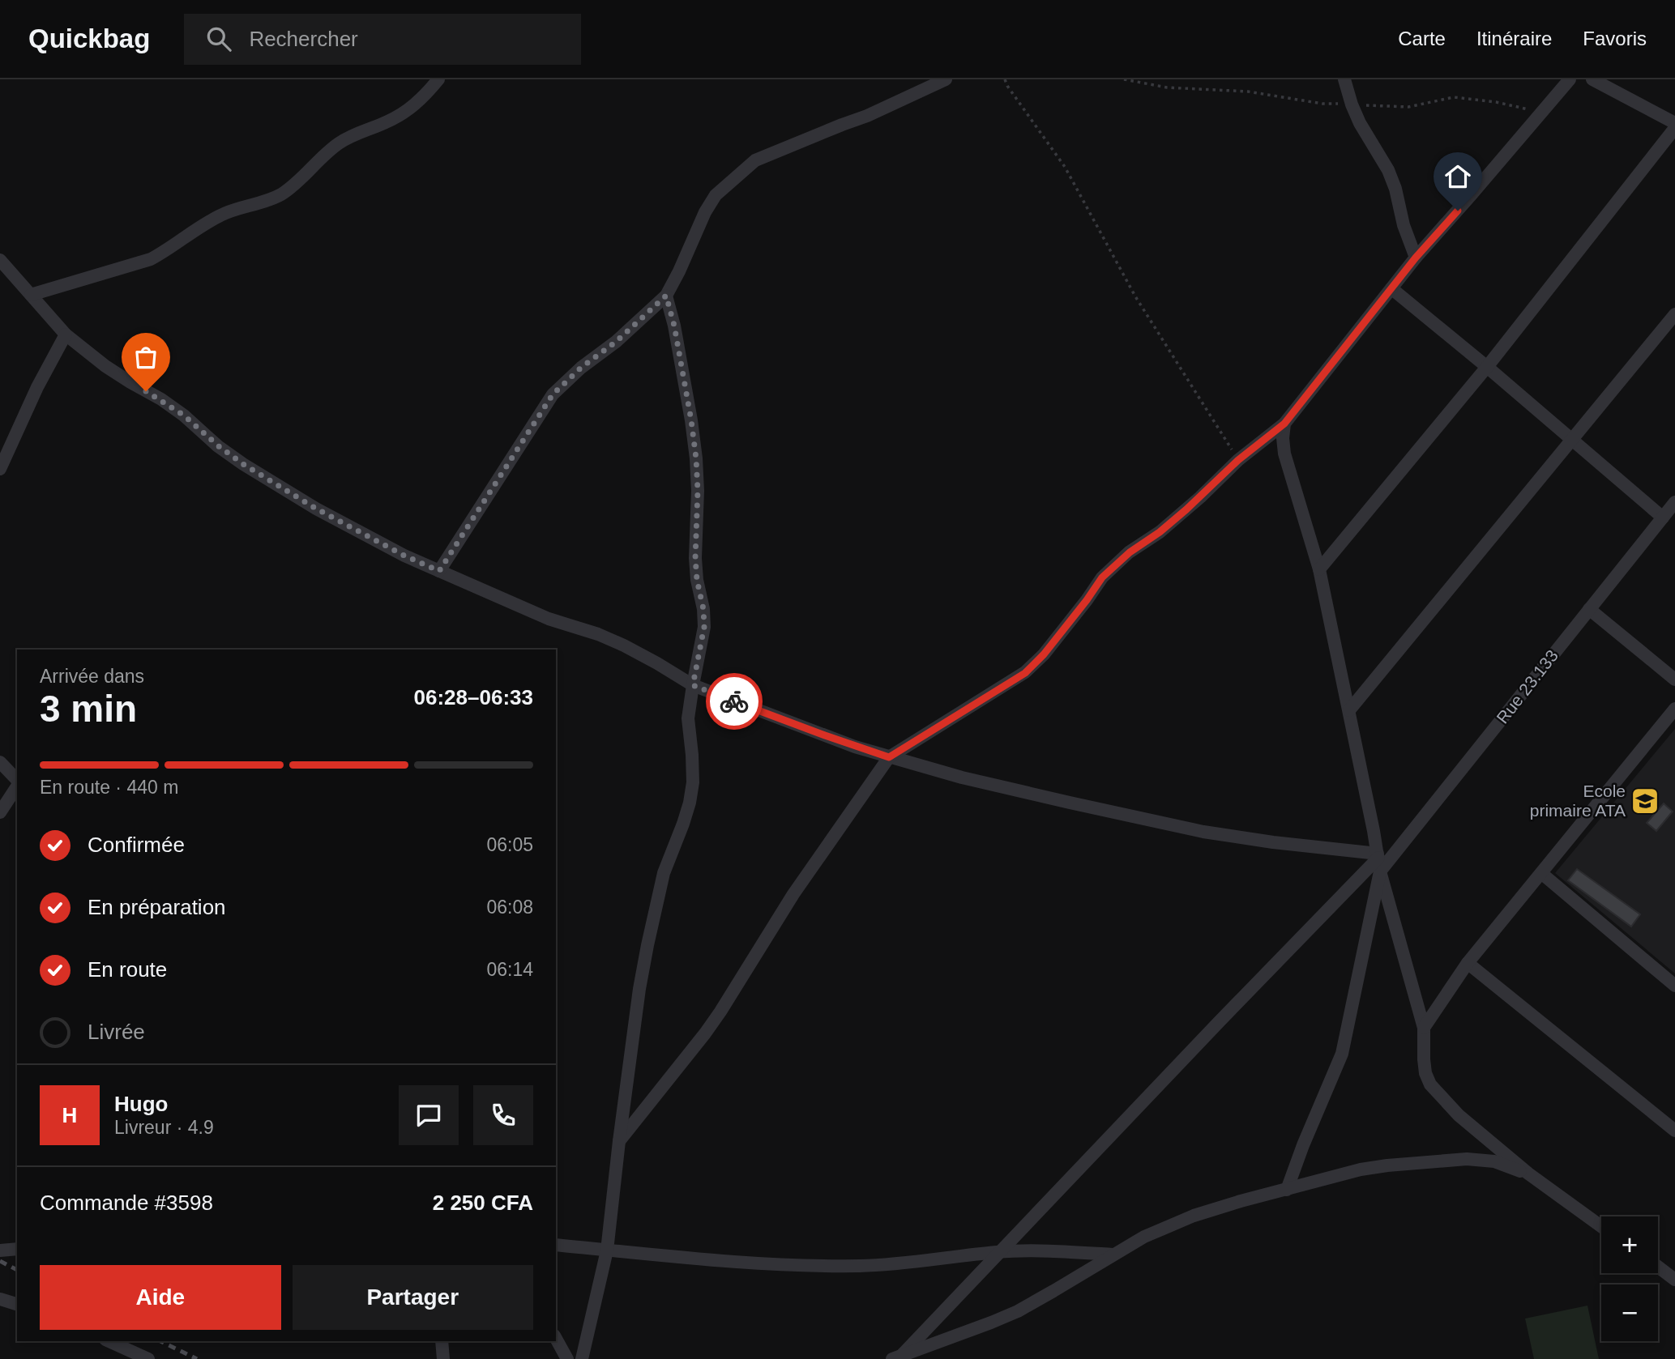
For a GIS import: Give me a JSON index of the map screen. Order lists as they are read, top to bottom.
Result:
{
  "streets": {
    "street": ["Rue 23.133"]
  },
  "places": {
    "school or university": ["Ecole primaire ATA"]
  },
  "page": {
    "header": "Quickbag",
    "search": "Rechercher",
    "nav": ["Carte", "Itinéraire", "Favoris"],
    "heading": ["3 min", "Arrivée dans", "06:28–06:33"],
    "panel": [
      "Hugo",
      "Livreur · 4.9",
      "Commande #3598",
      "2 250 CFA"
    ],
    "bar": "En route · 440 m",
    "list": [
      ["Confirmée", "06:05"],
      ["En préparation", "06:08"],
      ["En route", "06:14"],
      "Livrée"
    ],
    "round": "H",
    "map_buttons": ["+", "−"],
    "buttons": ["Aide", "Partager"]
  }
}
